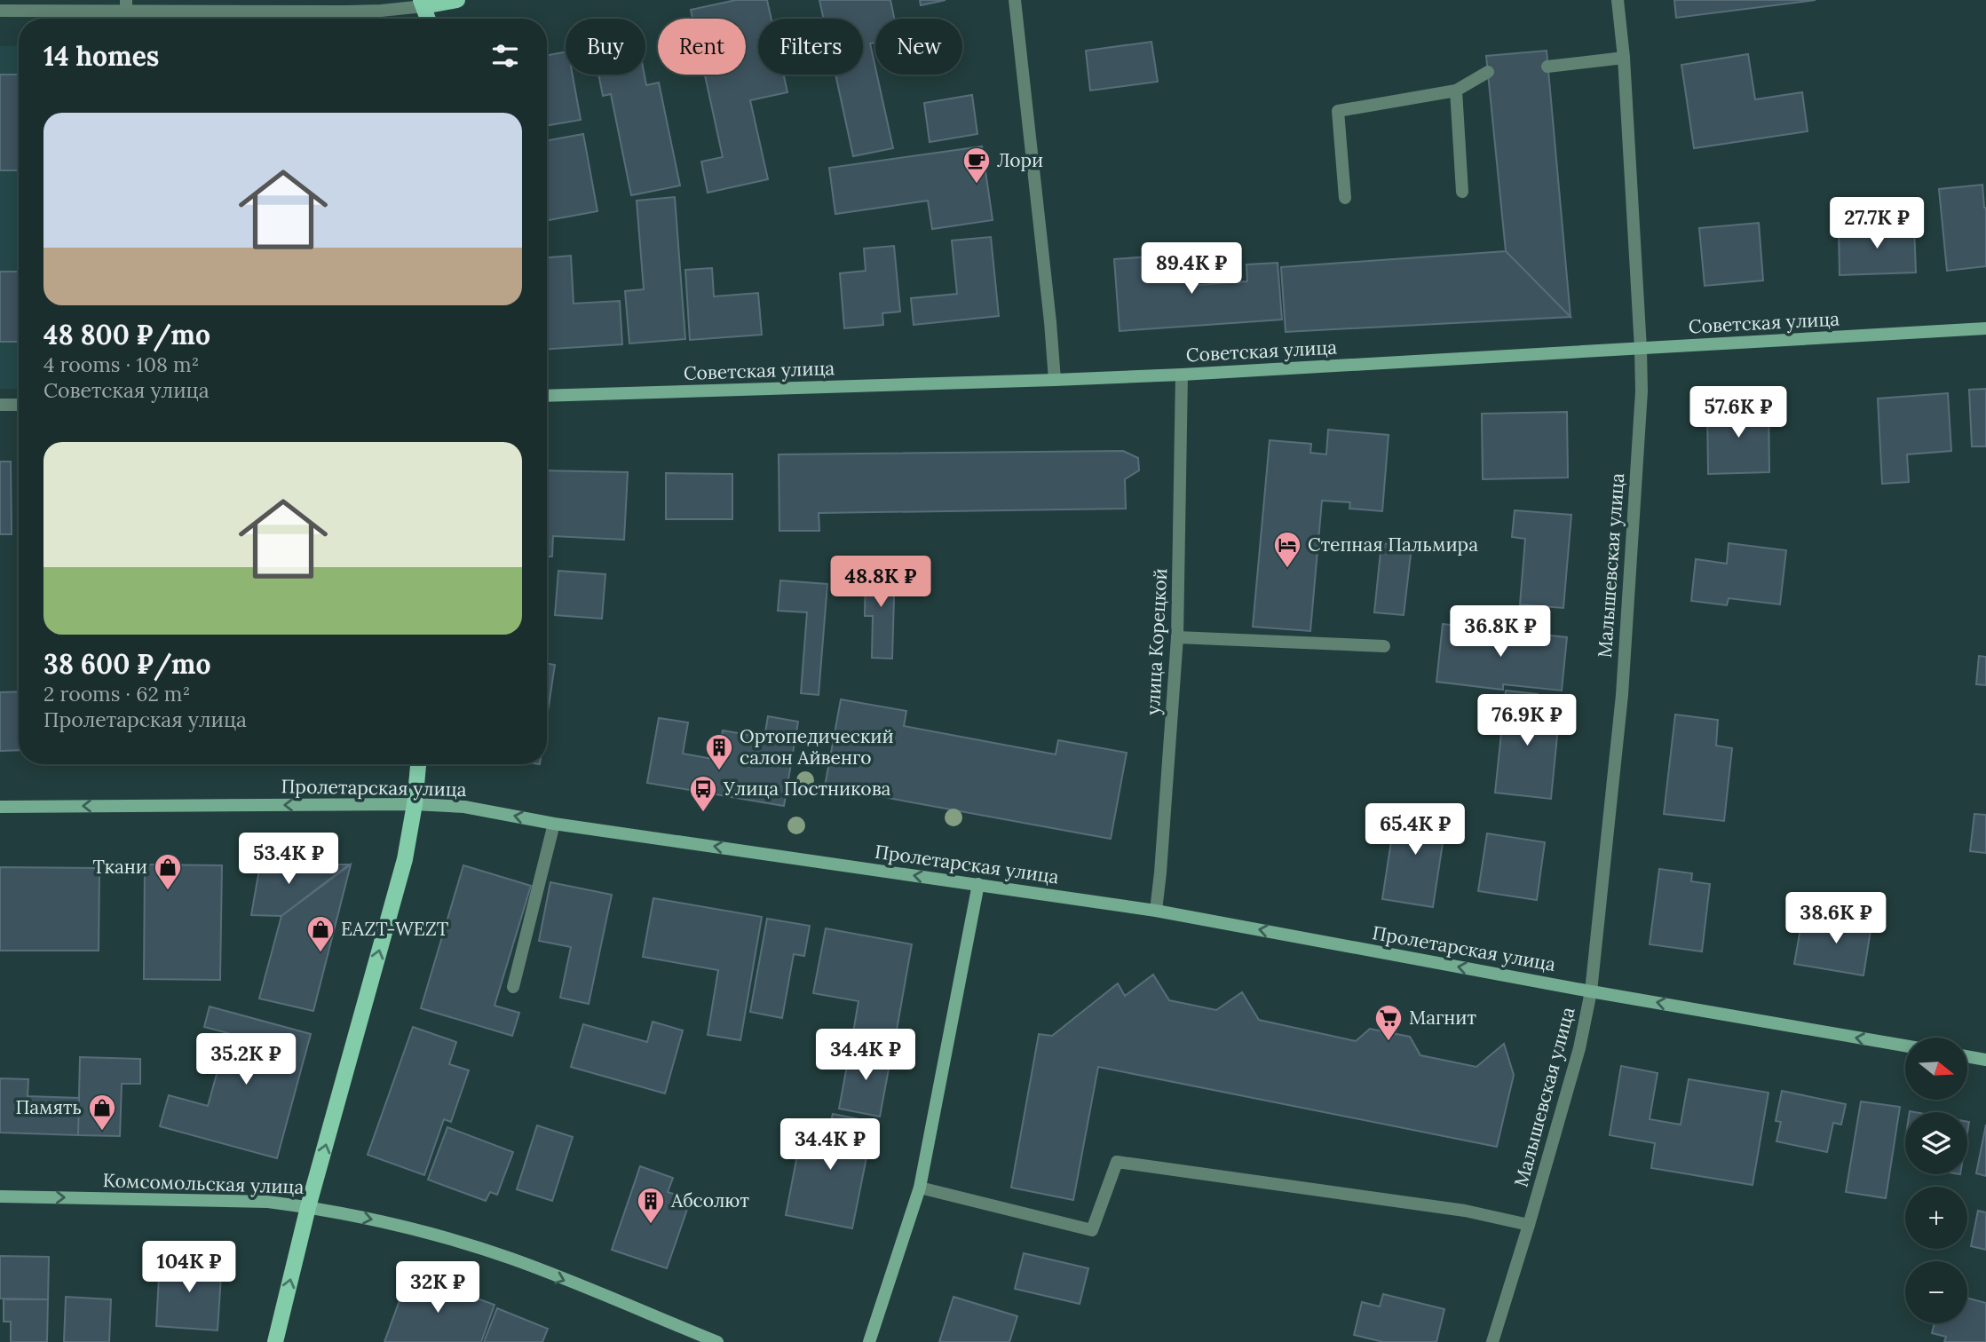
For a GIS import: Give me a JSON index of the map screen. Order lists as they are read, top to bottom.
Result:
{
  "streets": {
    "main road": ["Советская улица", "Пролетарская улица", "Комсомольская улица"],
    "street": ["Малышевская улица", "улица Корецкой"]
  },
  "crossings": [
    ["Советская улица", "Малышевская улица"],
    ["Советская улица", "улица Корецкой"],
    ["Малышевская улица", "Пролетарская улица"],
    ["улица Корецкой", "Пролетарская улица"]
  ],
  "one_way": ["Пролетарская улица", "Комсомольская улица"],
  "places": {
    "cafe": ["Лори"],
    "hotel": ["Степная Пальмира"],
    "building": ["Ортопедический салон Айвенго", "Абсолют"],
    "bus stop": ["Улица Постникова"],
    "shop": ["Ткани", "EAZT-WEZT", "Память"],
    "supermarket": ["Магнит"]
  },
  "north": "right",
  "page": {
    "chip": [
      "Buy",
      "Rent",
      "Filters",
      "New"
    ],
    "heading": "14 homes",
    "list": [
      {
        "name": "48 800 ₽/mo",
        "note": "4 rooms · 108 m² · Советская улица"
      },
      {
        "name": "38 600 ₽/mo",
        "note": "2 rooms · 62 m² · Пролетарская улица"
      }
    ],
    "price": [
      "27.7K ₽",
      "89.4K ₽",
      "57.6K ₽",
      "48.8K ₽",
      "36.8K ₽",
      "76.9K ₽",
      "65.4K ₽",
      "53.4K ₽",
      "38.6K ₽",
      "34.4K ₽",
      "35.2K ₽",
      "34.4K ₽",
      "104K ₽",
      "32K ₽"
    ],
    "map_buttons": ["+", "−"]
  }
}
